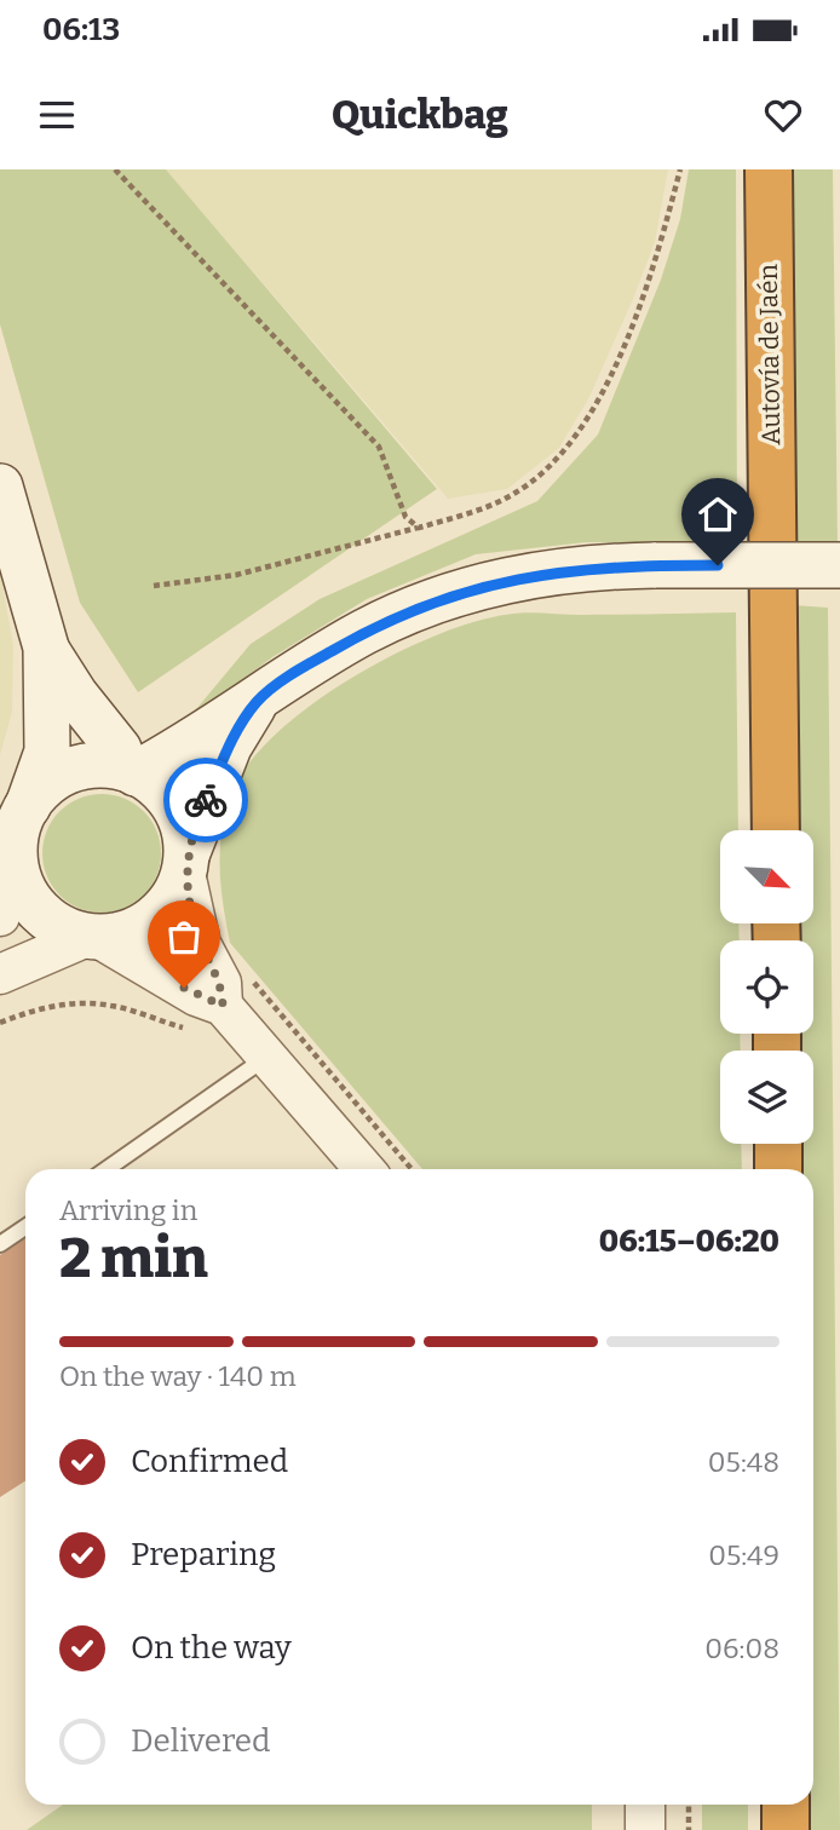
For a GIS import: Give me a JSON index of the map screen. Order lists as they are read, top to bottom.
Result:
{
  "streets": {
    "highway": ["Autovía de Jaén"]
  },
  "north": "bottom right",
  "page": {
    "status": "06:13",
    "header": "Quickbag",
    "heading": ["2 min", "Arriving in", "06:15–06:20"],
    "bar": "On the way · 140 m",
    "list": [
      ["Confirmed", "05:48"],
      ["Preparing", "05:49"],
      ["On the way", "06:08"],
      "Delivered"
    ]
  }
}
